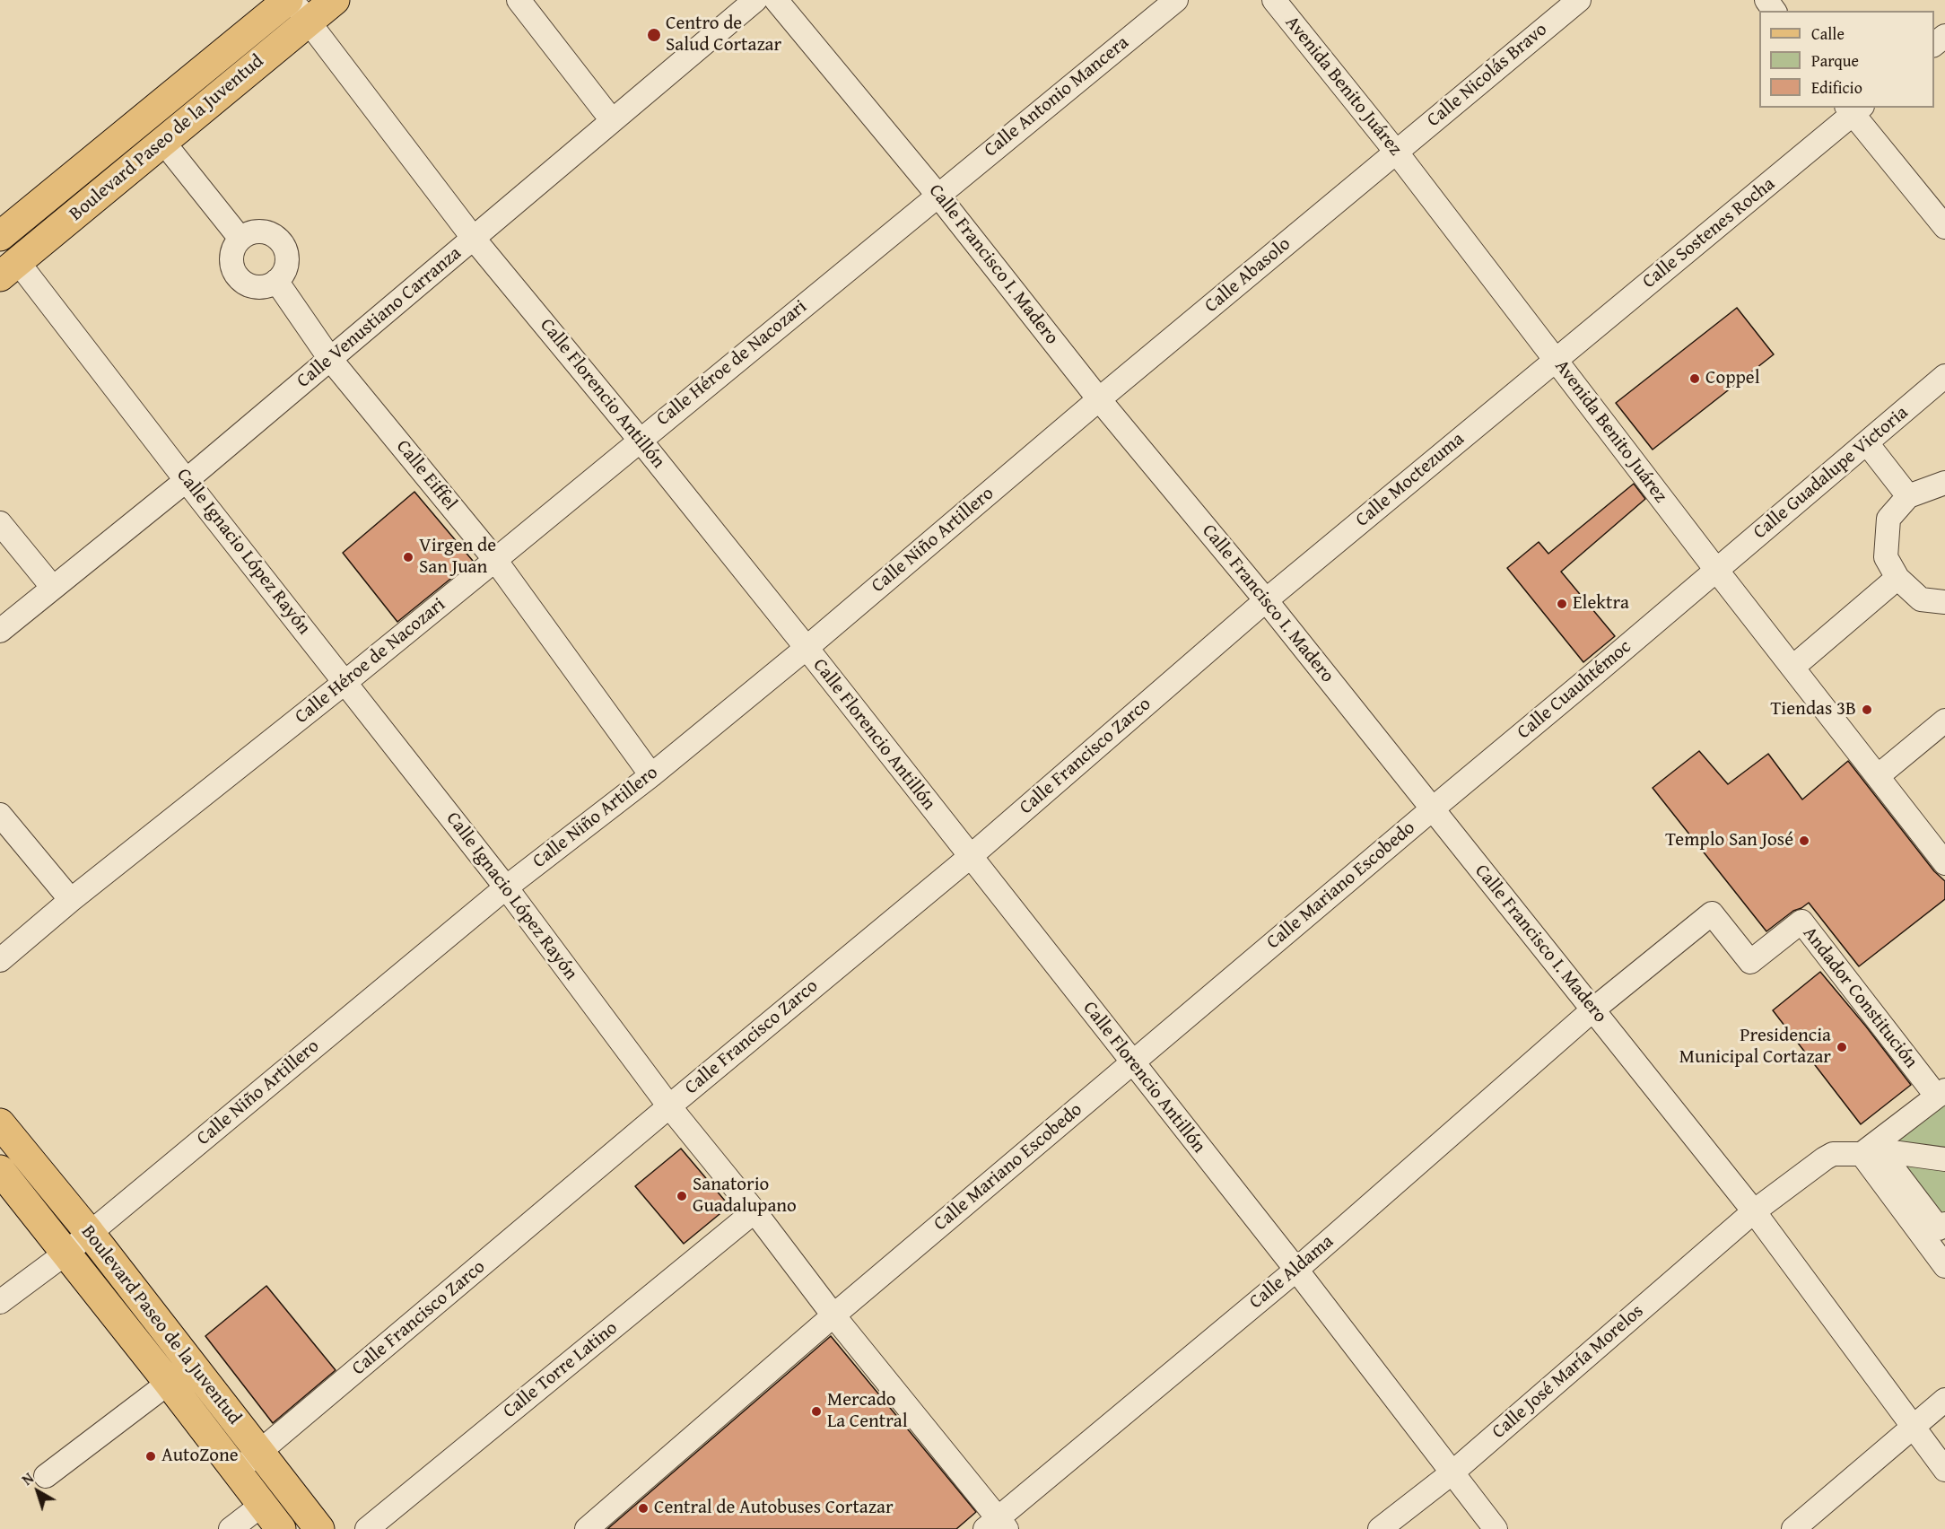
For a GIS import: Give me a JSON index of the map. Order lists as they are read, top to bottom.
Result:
{
  "streets": {
    "main road": ["Boulevard Paseo de la Juventud"],
    "street": [
      "Calle Nicolás Bravo",
      "Avenida Benito Juárez",
      "Calle Antonio Mancera",
      "Calle Sostenes Rocha",
      "Calle Francisco I. Madero",
      "Calle Abasolo",
      "Calle Venustiano Carranza",
      "Calle Héroe de Nacozari",
      "Calle Florencio Antillón",
      "Calle Guadalupe Victoria",
      "Calle Eiffel",
      "Calle Moctezuma",
      "Calle Niño Artillero",
      "Calle Ignacio López Rayón",
      "Calle Cuauhtémoc",
      "Calle Francisco Zarco",
      "Calle Mariano Escobedo",
      "Andador Constitución",
      "Calle Aldama",
      "Calle Torre Latino",
      "Calle José María Morelos"
    ]
  },
  "crossings": [
    ["Calle Nicolás Bravo", "Avenida Benito Juárez"],
    ["Calle Nicolás Bravo", "Calle Abasolo"],
    ["Avenida Benito Juárez", "Calle Sostenes Rocha"],
    ["Avenida Benito Juárez", "Calle Abasolo"],
    ["Avenida Benito Juárez", "Calle Guadalupe Victoria"],
    ["Avenida Benito Juárez", "Calle Moctezuma"],
    ["Avenida Benito Juárez", "Calle Cuauhtémoc"],
    ["Calle Antonio Mancera", "Calle Francisco I. Madero"],
    ["Calle Antonio Mancera", "Calle Héroe de Nacozari"],
    ["Boulevard Paseo de la Juventud", "Calle Florencio Antillón"],
    ["Boulevard Paseo de la Juventud", "Calle Niño Artillero"],
    ["Boulevard Paseo de la Juventud", "Calle Ignacio López Rayón"],
    ["Boulevard Paseo de la Juventud", "Calle Francisco Zarco"],
    ["Calle Sostenes Rocha", "Calle Moctezuma"],
    ["Calle Francisco I. Madero", "Calle Abasolo"],
    ["Calle Francisco I. Madero", "Calle Héroe de Nacozari"],
    ["Calle Francisco I. Madero", "Calle Moctezuma"],
    ["Calle Francisco I. Madero", "Calle Niño Artillero"],
    ["Calle Francisco I. Madero", "Calle Cuauhtémoc"],
    ["Calle Francisco I. Madero", "Calle Francisco Zarco"],
    ["Calle Francisco I. Madero", "Calle Mariano Escobedo"],
    ["Calle Francisco I. Madero", "Calle Aldama"],
    ["Calle Francisco I. Madero", "Calle José María Morelos"],
    ["Calle Abasolo", "Calle Niño Artillero"],
    ["Calle Venustiano Carranza", "Calle Florencio Antillón"],
    ["Calle Venustiano Carranza", "Calle Eiffel"],
    ["Calle Venustiano Carranza", "Calle Ignacio López Rayón"],
    ["Calle Héroe de Nacozari", "Calle Florencio Antillón"],
    ["Calle Héroe de Nacozari", "Calle Eiffel"],
    ["Calle Héroe de Nacozari", "Calle Ignacio López Rayón"],
    ["Calle Florencio Antillón", "Calle Niño Artillero"],
    ["Calle Florencio Antillón", "Calle Francisco Zarco"],
    ["Calle Florencio Antillón", "Calle Mariano Escobedo"],
    ["Calle Florencio Antillón", "Calle Aldama"],
    ["Calle Florencio Antillón", "Calle José María Morelos"],
    ["Calle Guadalupe Victoria", "Calle Cuauhtémoc"],
    ["Calle Eiffel", "Calle Niño Artillero"],
    ["Calle Moctezuma", "Calle Francisco Zarco"],
    ["Calle Niño Artillero", "Calle Ignacio López Rayón"],
    ["Calle Ignacio López Rayón", "Calle Francisco Zarco"],
    ["Calle Ignacio López Rayón", "Calle Mariano Escobedo"],
    ["Calle Ignacio López Rayón", "Calle Aldama"],
    ["Calle Ignacio López Rayón", "Calle Torre Latino"],
    ["Calle Cuauhtémoc", "Calle Mariano Escobedo"],
    ["Andador Constitución", "Calle Aldama"]
  ],
  "places": [
    "Centro de Salud Cortazar",
    "Coppel",
    "Virgen de San Juan",
    "Elektra",
    "Tiendas 3B",
    "Templo San José",
    "Presidencia Municipal Cortazar",
    "Sanatorio Guadalupano",
    "Mercado La Central",
    "AutoZone",
    "Central de Autobuses Cortazar"
  ],
  "legend": ["Calle", "Parque", "Edificio"],
  "north": "top left"
}
